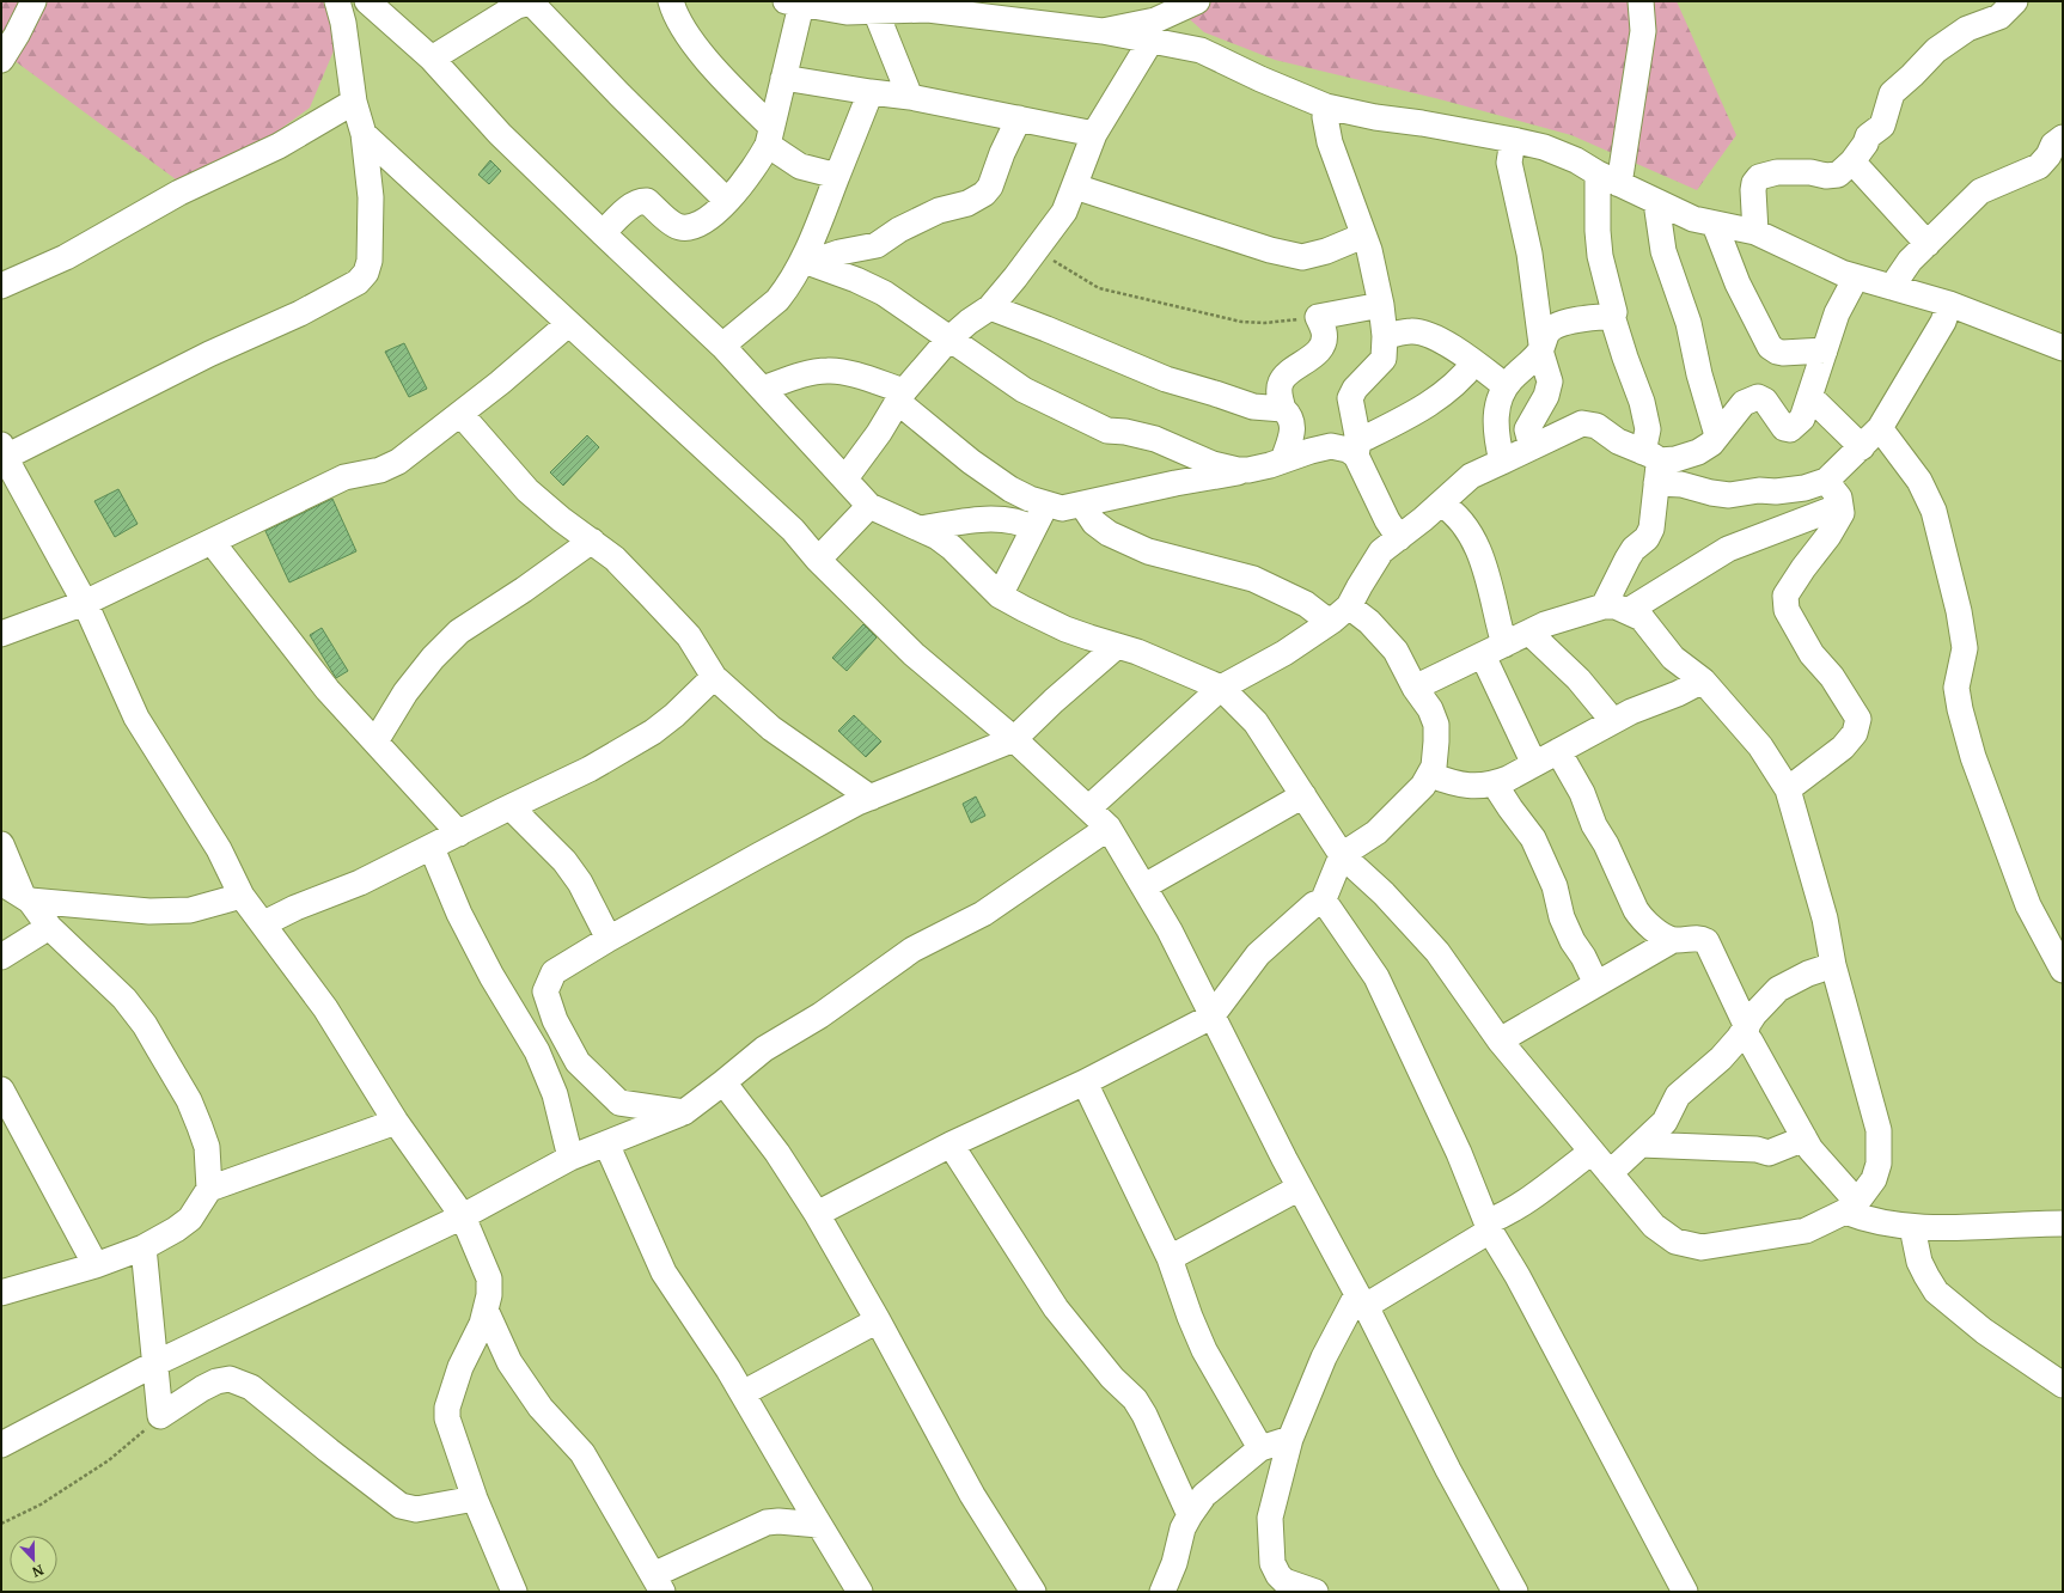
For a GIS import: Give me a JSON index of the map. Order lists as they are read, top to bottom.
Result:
{
  "north": "bottom"
}
